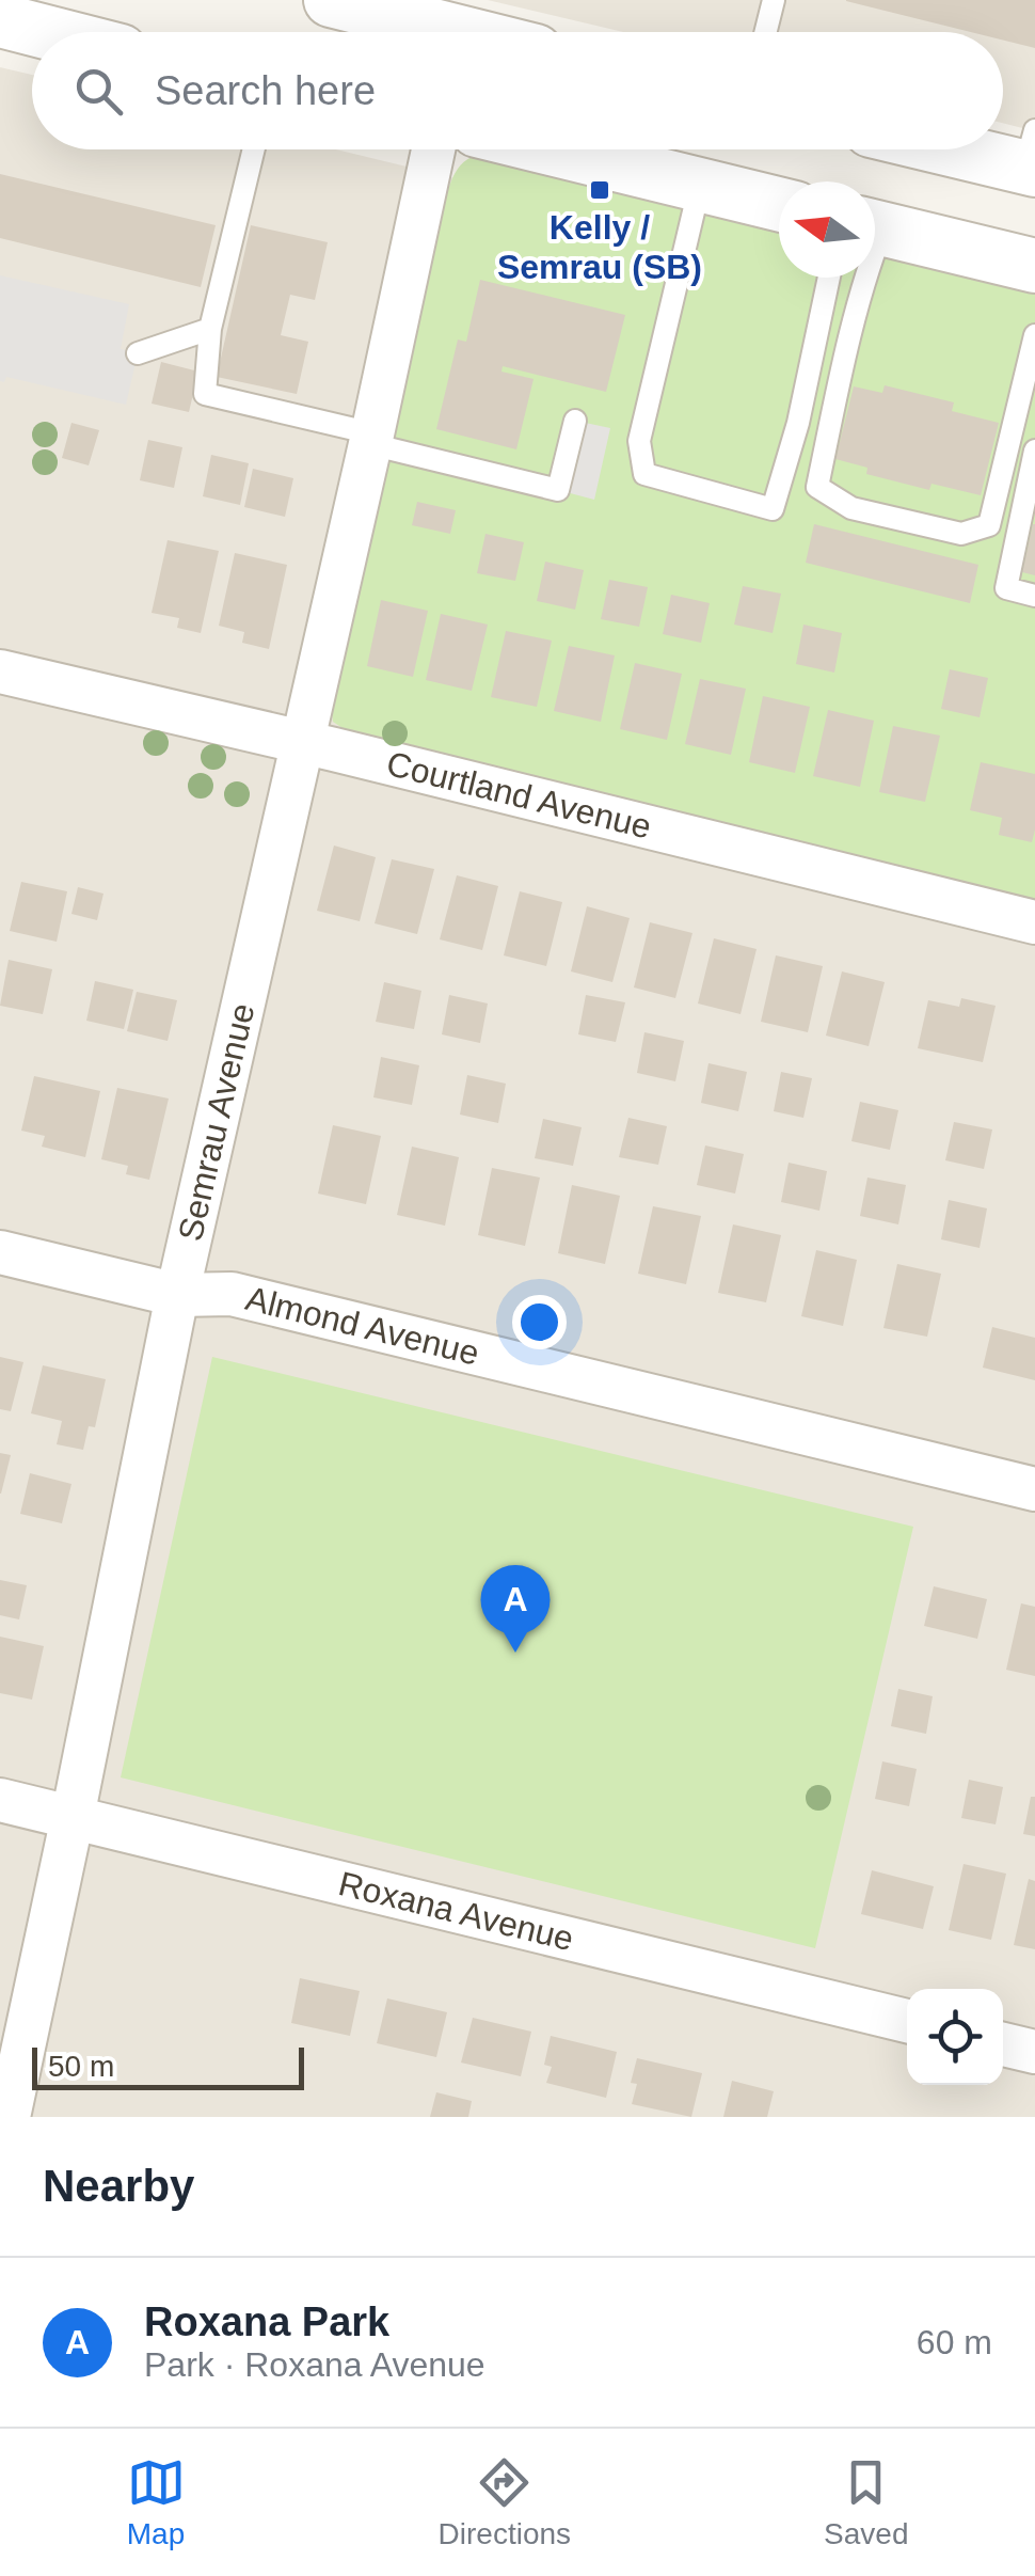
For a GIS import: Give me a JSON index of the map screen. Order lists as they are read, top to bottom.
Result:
{
  "streets": {
    "street": [
      "Courtland Avenue",
      "Semrau Avenue",
      "Almond Avenue",
      "Roxana Avenue"
    ]
  },
  "crossings": [
    ["Courtland Avenue", "Semrau Avenue"],
    ["Semrau Avenue", "Almond Avenue"],
    ["Semrau Avenue", "Roxana Avenue"]
  ],
  "places": {
    "transit": ["Kelly / Semrau (SB)"]
  },
  "scale_bar": "50 m",
  "north": "left",
  "page": {
    "search": "Search here",
    "pins": "A",
    "scale": "50 m",
    "heading": "Nearby",
    "list": [
      {
        "mark": "A",
        "name": "Roxana Park",
        "note": "Park · Roxana Avenue",
        "value": "60 m"
      }
    ],
    "nav": ["Map", "Directions", "Saved"]
  }
}
